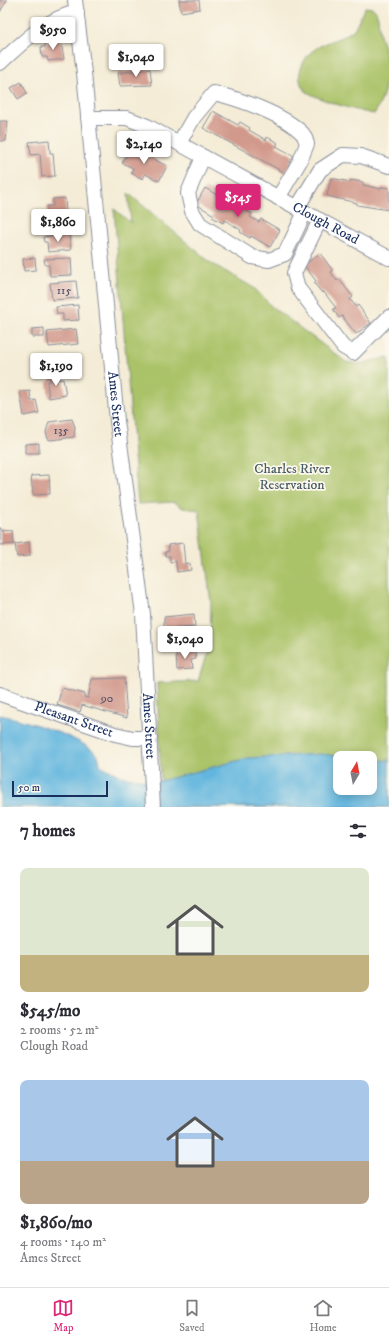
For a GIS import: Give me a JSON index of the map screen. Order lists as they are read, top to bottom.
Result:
{
  "streets": {
    "street": ["Clough Road", "Ames Street", "Pleasant Street"]
  },
  "crossings": [
    ["Clough Road", "Ames Street"],
    ["Ames Street", "Pleasant Street"]
  ],
  "parks": ["Charles River Reservation"],
  "house_numbers": ["115", "135", "90"],
  "scale_bar": "50 m",
  "north": "top",
  "page": {
    "price": [
      "$950",
      "$1,040",
      "$2,140",
      "$545",
      "$1,860",
      "$1,190",
      "$1,040"
    ],
    "scale": "50 m",
    "heading": "7 homes",
    "list": [
      {
        "name": "$545/mo",
        "note": "2 rooms · 52 m² · Clough Road"
      },
      {
        "name": "$1,860/mo",
        "note": "4 rooms · 140 m² · Ames Street"
      }
    ],
    "tabs": ["Map", "Saved", "Home"]
  }
}
